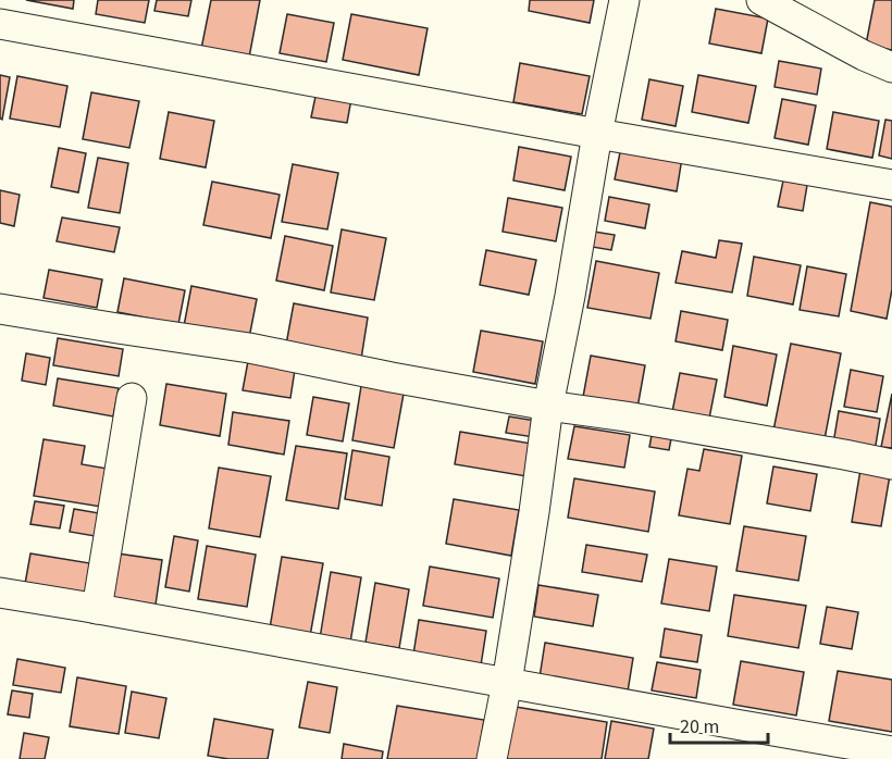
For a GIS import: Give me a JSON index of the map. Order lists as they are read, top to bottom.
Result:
{
  "scale_bar": "20 m"
}
